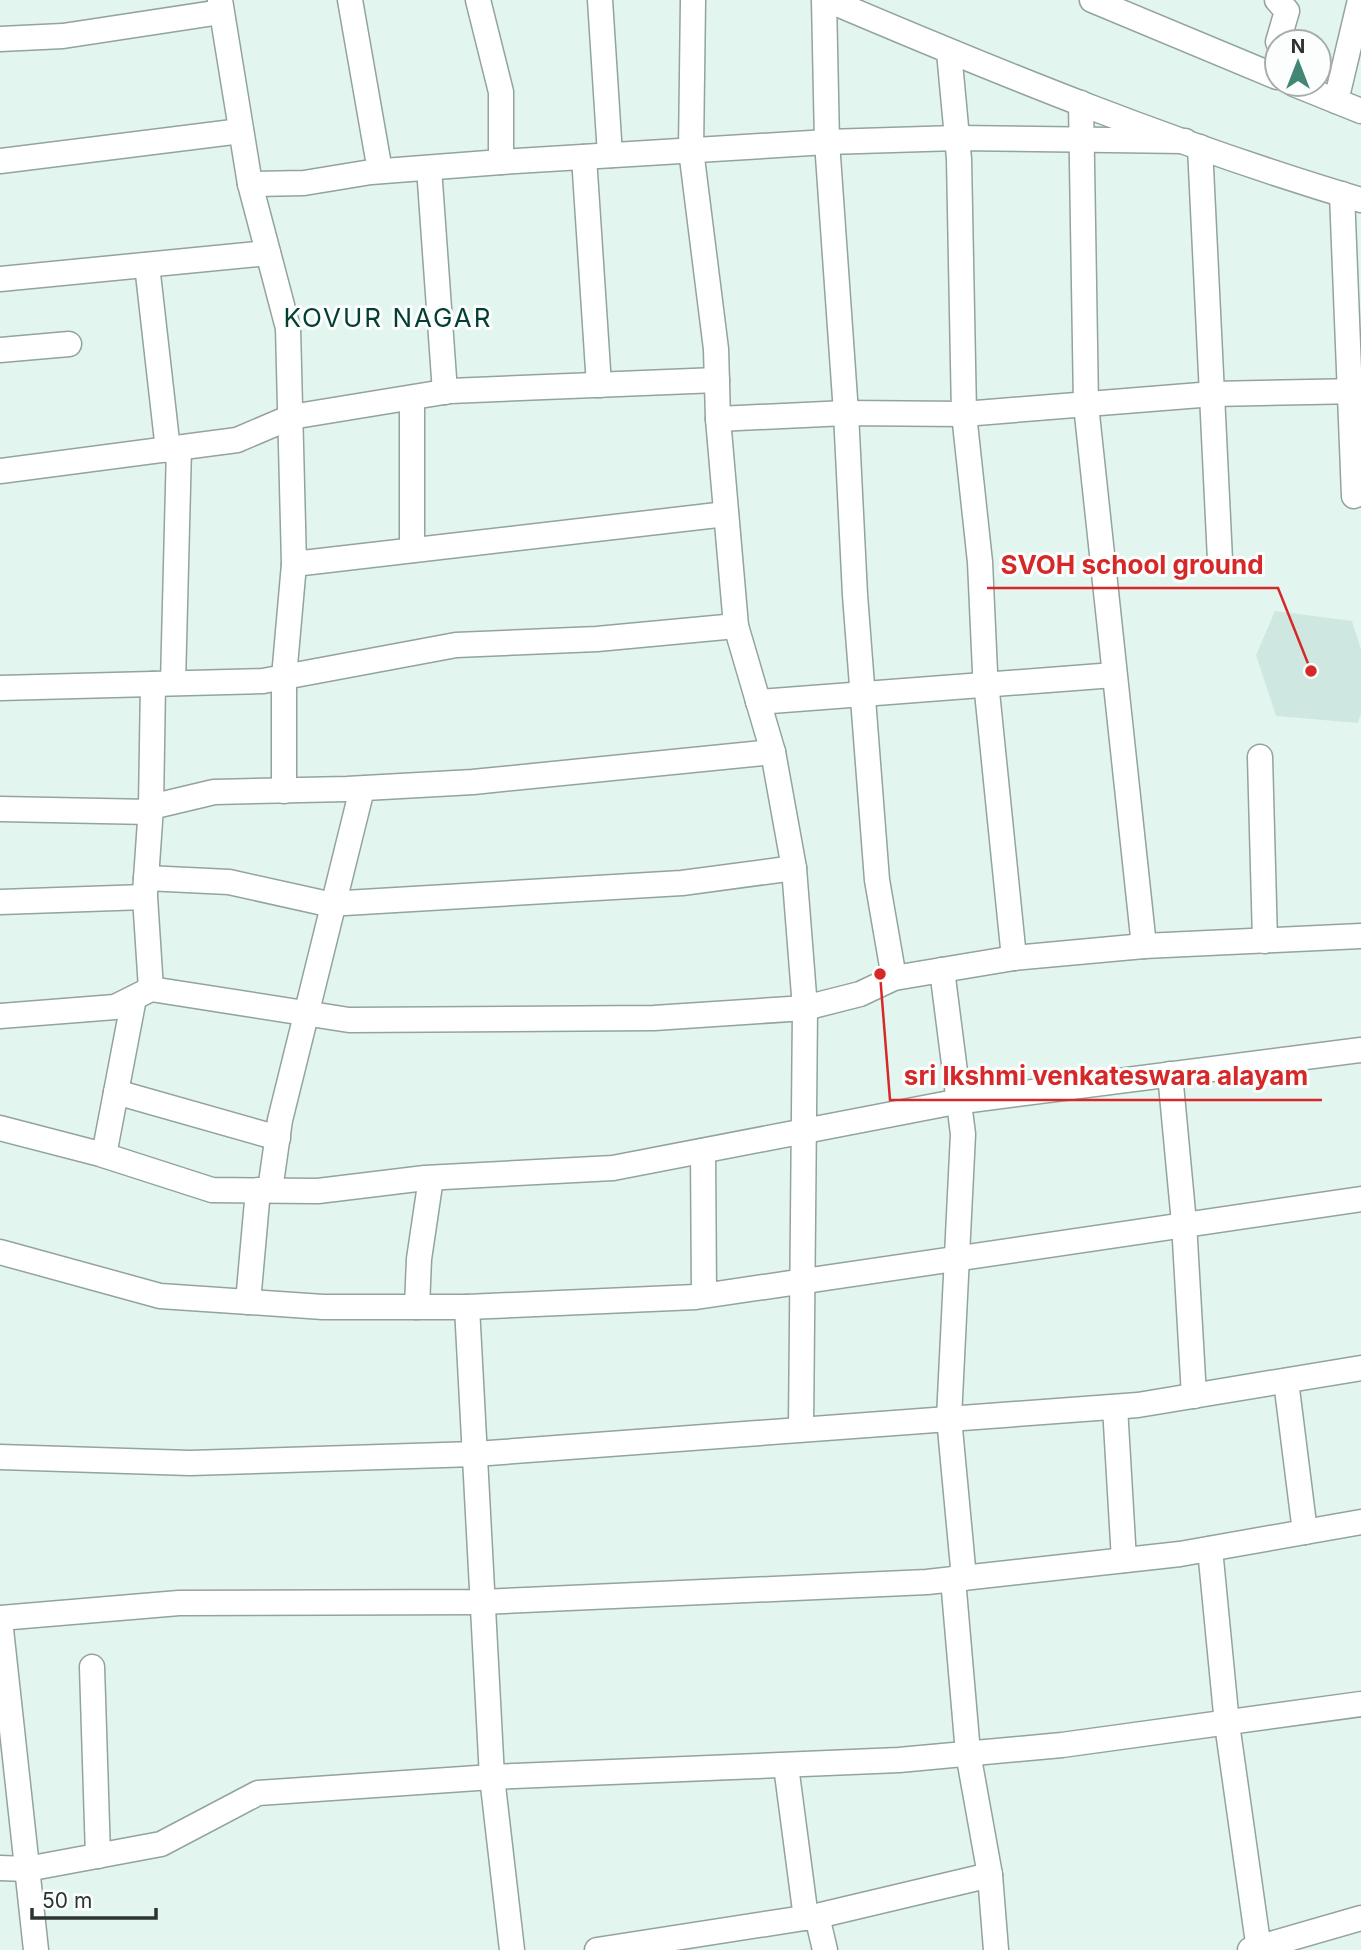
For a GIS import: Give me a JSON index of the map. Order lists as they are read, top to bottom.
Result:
{
  "districts": ["KOVUR NAGAR"],
  "places": ["SVOH school ground", "sri lkshmi venkateswara alayam"],
  "scale_bar": "50 m",
  "north": "top"
}
